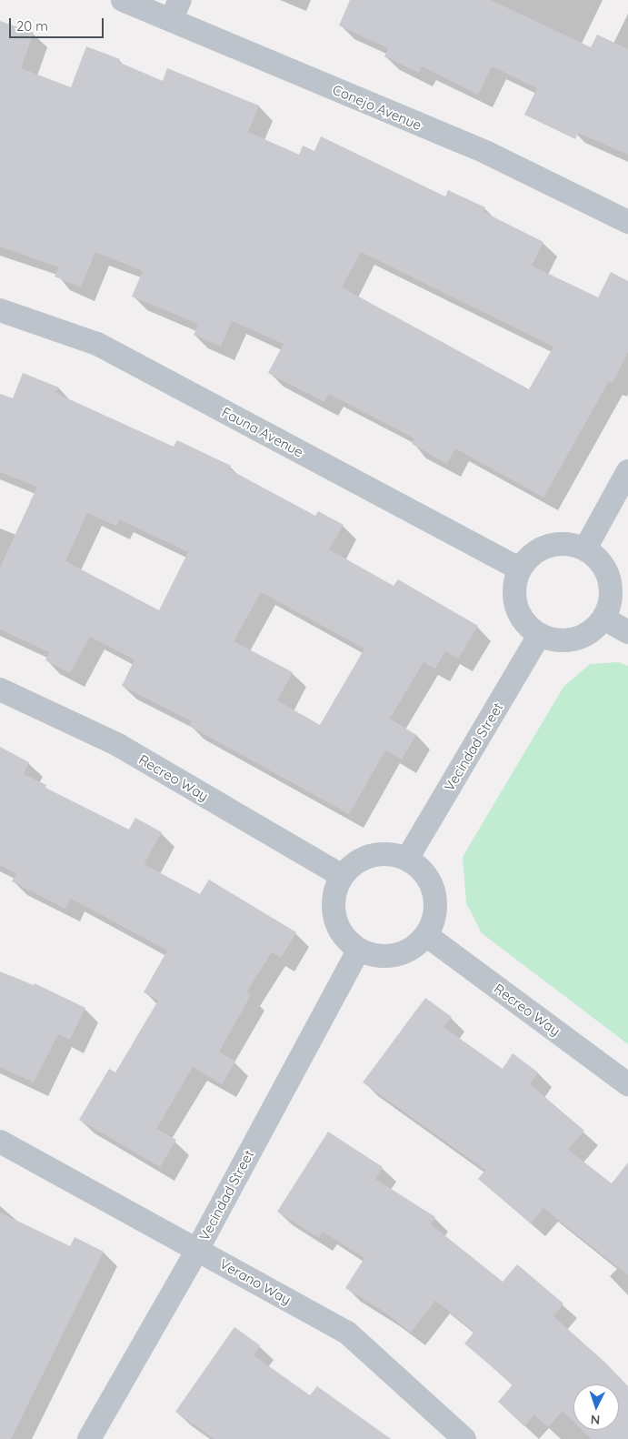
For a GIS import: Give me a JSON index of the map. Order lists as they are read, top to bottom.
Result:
{
  "streets": {
    "street": [
      "Conejo Avenue",
      "Fauna Avenue",
      "Vecindad Street",
      "Recreo Way",
      "Verano Way"
    ]
  },
  "crossings": [
    ["Fauna Avenue", "Vecindad Street"],
    ["Vecindad Street", "Recreo Way"],
    ["Vecindad Street", "Verano Way"]
  ],
  "scale_bar": "20 m",
  "north": "bottom"
}
